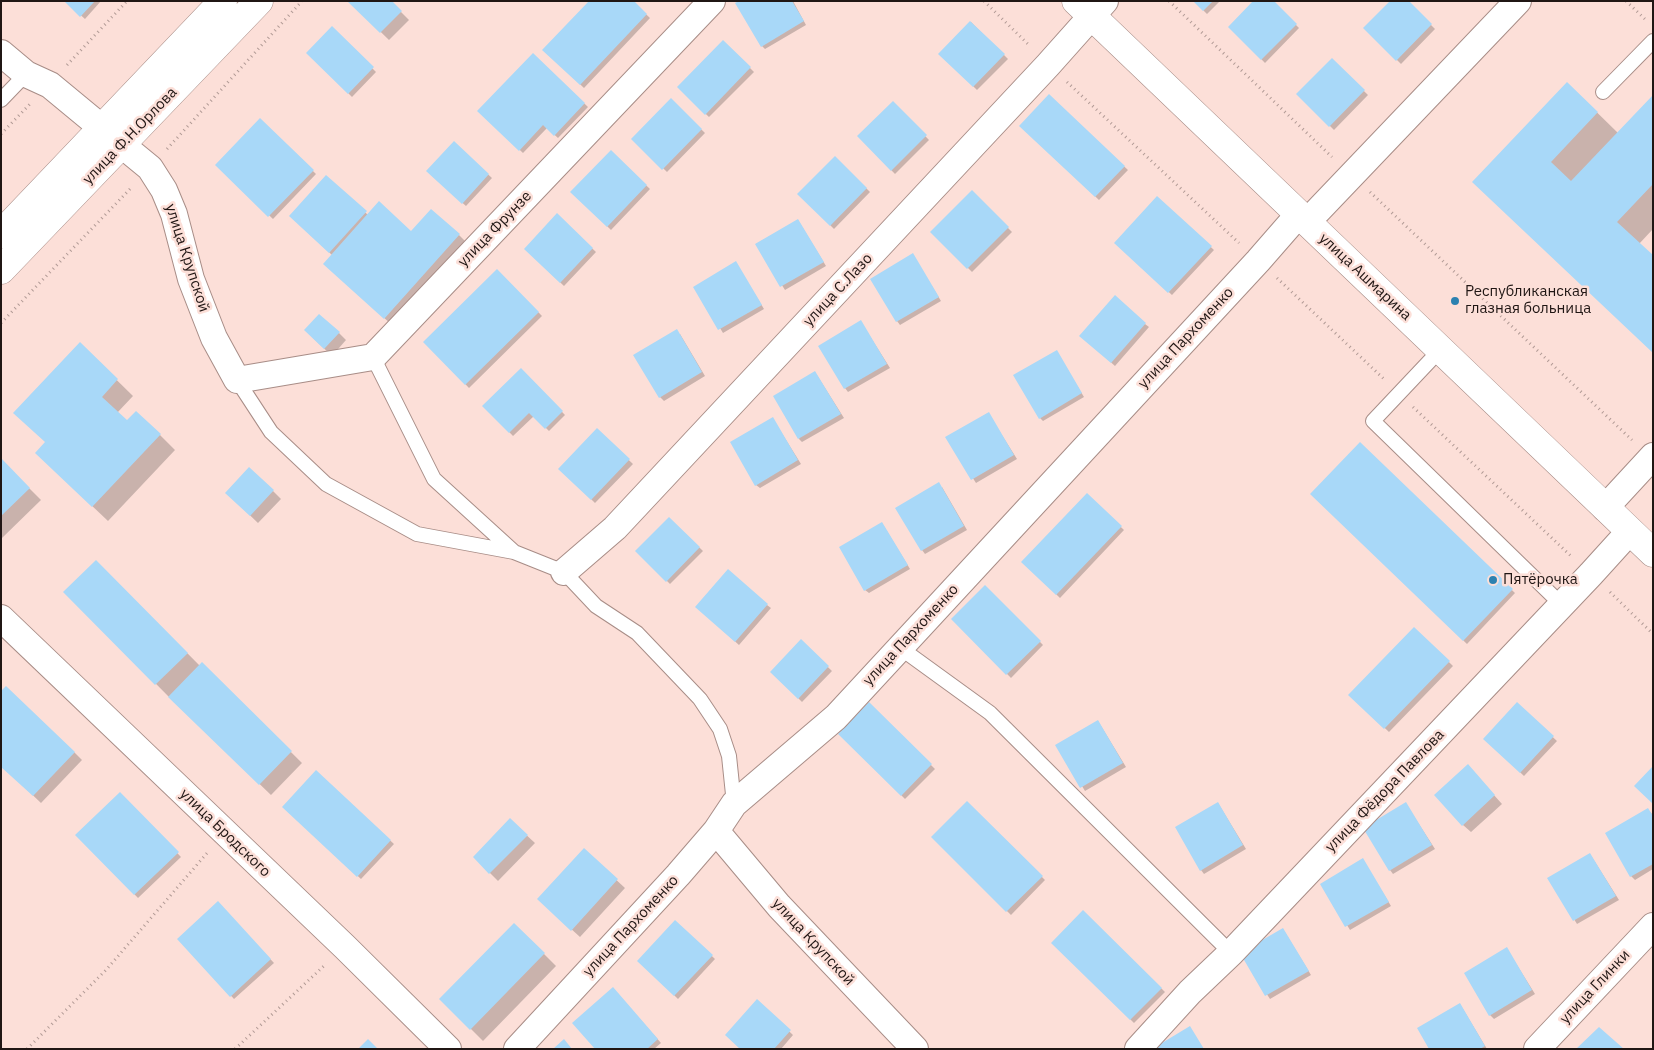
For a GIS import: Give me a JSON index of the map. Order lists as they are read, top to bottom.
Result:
{
  "streets": {
    "street": [
      "улица Ф.Н.Орлова",
      "улица Фрунзе",
      "улица Крупской",
      "улица Ашмарина",
      "улица С.Лазо",
      "улица Пархоменко",
      "улица Фёдора Павлова",
      "улица Бродского",
      "улица Глинки"
    ]
  },
  "crossings": [
    ["улица Ф.Н.Орлова", "улица Крупской"],
    ["улица Крупской", "улица С.Лазо"],
    ["улица Крупской", "улица Пархоменко"],
    ["улица Ашмарина", "улица С.Лазо"],
    ["улица Ашмарина", "улица Пархоменко"],
    ["улица Ашмарина", "улица Фёдора Павлова"]
  ],
  "places": ["Республиканская глазная больница", "Пятёрочка"]
}
